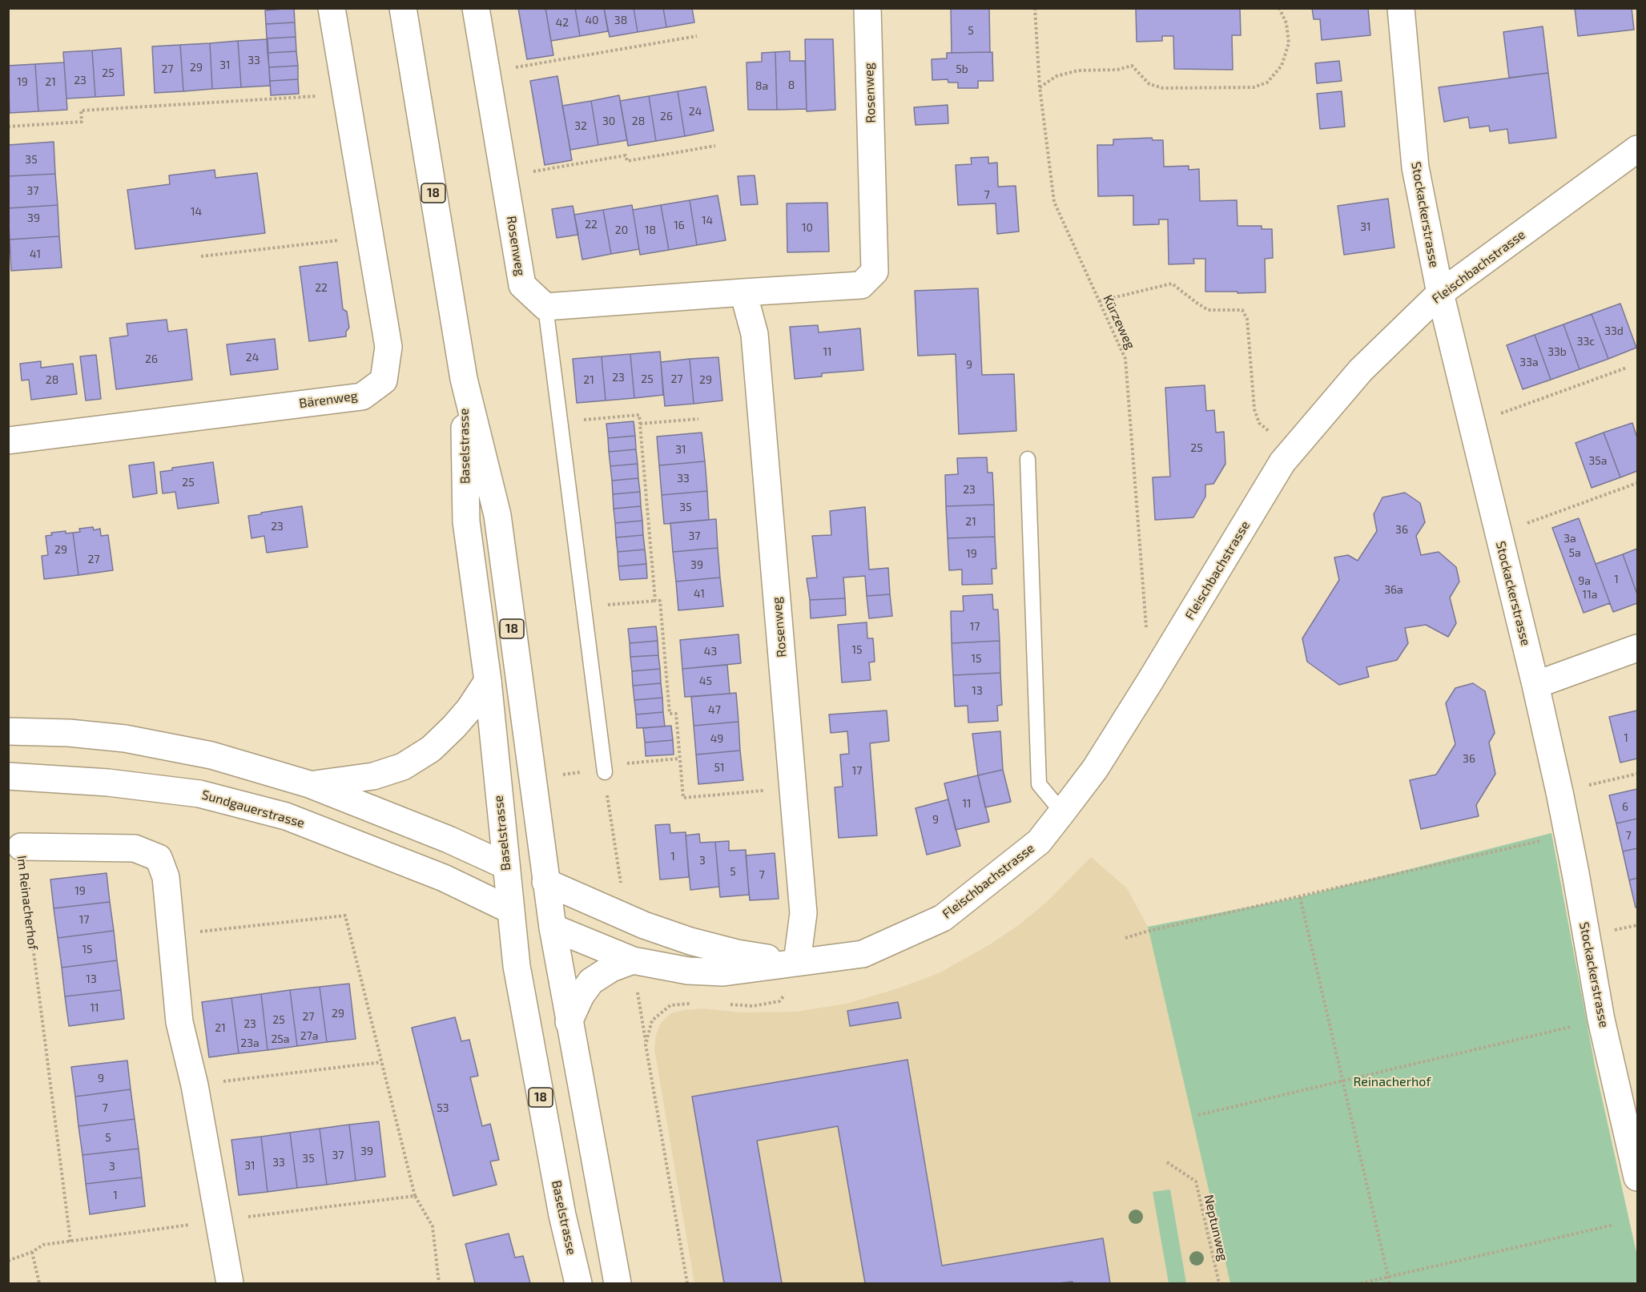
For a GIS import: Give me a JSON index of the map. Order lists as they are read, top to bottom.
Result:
{
  "streets": {
    "street": [
      "Rosenweg",
      "18",
      "Stockackerstrasse",
      "Fleischbachstrasse",
      "Bärenweg",
      "Baselstrasse",
      "Sundgauerstrasse",
      "Im Reinacherhof"
    ],
    "path": ["Kürzeweg", "Neptunweg"]
  },
  "crossings": [
    ["Rosenweg", "Fleischbachstrasse"],
    ["Stockackerstrasse", "Fleischbachstrasse"],
    ["Fleischbachstrasse", "Baselstrasse"],
    ["Fleischbachstrasse", "Sundgauerstrasse"],
    ["Baselstrasse", "Sundgauerstrasse"]
  ],
  "parks": ["Reinacherhof"],
  "house_numbers": [
    "40",
    "38",
    "42",
    "5",
    "33",
    "31",
    "29",
    "27",
    "5b",
    "25",
    "23",
    "19",
    "21",
    "8",
    "8a",
    "24",
    "26",
    "30",
    "28",
    "32",
    "35",
    "37",
    "7",
    "14",
    "39",
    "14",
    "22",
    "16",
    "31",
    "10",
    "20",
    "18",
    "41",
    "22",
    "33d",
    "33c",
    "11",
    "33b",
    "24",
    "26",
    "33a",
    "9",
    "23",
    "25",
    "27",
    "28",
    "21",
    "29",
    "25",
    "31",
    "35a",
    "33",
    "25",
    "23",
    "35",
    "21",
    "23",
    "36",
    "37",
    "3a",
    "29",
    "5a",
    "19",
    "27",
    "39",
    "1",
    "9a",
    "36a",
    "41",
    "11a",
    "17",
    "15",
    "43",
    "15",
    "45",
    "13",
    "47",
    "1",
    "49",
    "36",
    "51",
    "17",
    "11",
    "6",
    "9",
    "7",
    "1",
    "3",
    "5",
    "7",
    "19",
    "17",
    "15",
    "13",
    "11",
    "29",
    "27",
    "25",
    "23",
    "21",
    "27a",
    "25a",
    "23a",
    "9",
    "7",
    "53",
    "5",
    "39",
    "37",
    "35",
    "33",
    "31",
    "3",
    "1"
  ]
}
